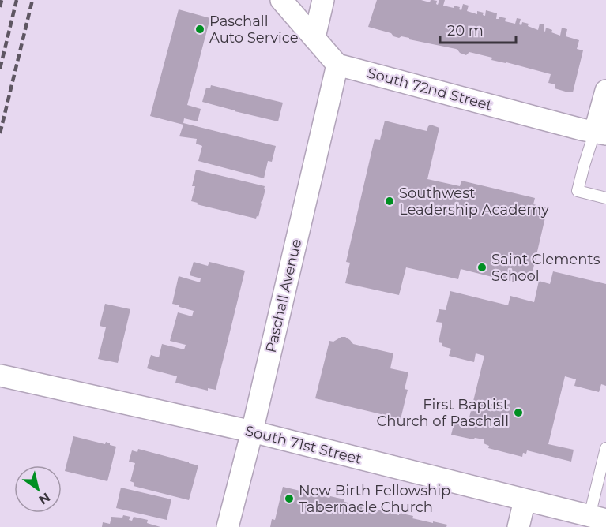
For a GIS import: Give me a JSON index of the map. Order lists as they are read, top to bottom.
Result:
{
  "streets": {
    "street": ["South 72nd Street", "Paschall Avenue", "South 71st Street"]
  },
  "crossings": [
    ["South 72nd Street", "Paschall Avenue"],
    ["Paschall Avenue", "South 71st Street"]
  ],
  "places": [
    "Paschall Auto Service",
    "Southwest Leadership Academy",
    "Saint Clements School",
    "First Baptist Church of Paschall",
    "New Birth Fellowship Tabernacle Church"
  ],
  "scale_bar": "20 m",
  "north": "bottom right"
}
